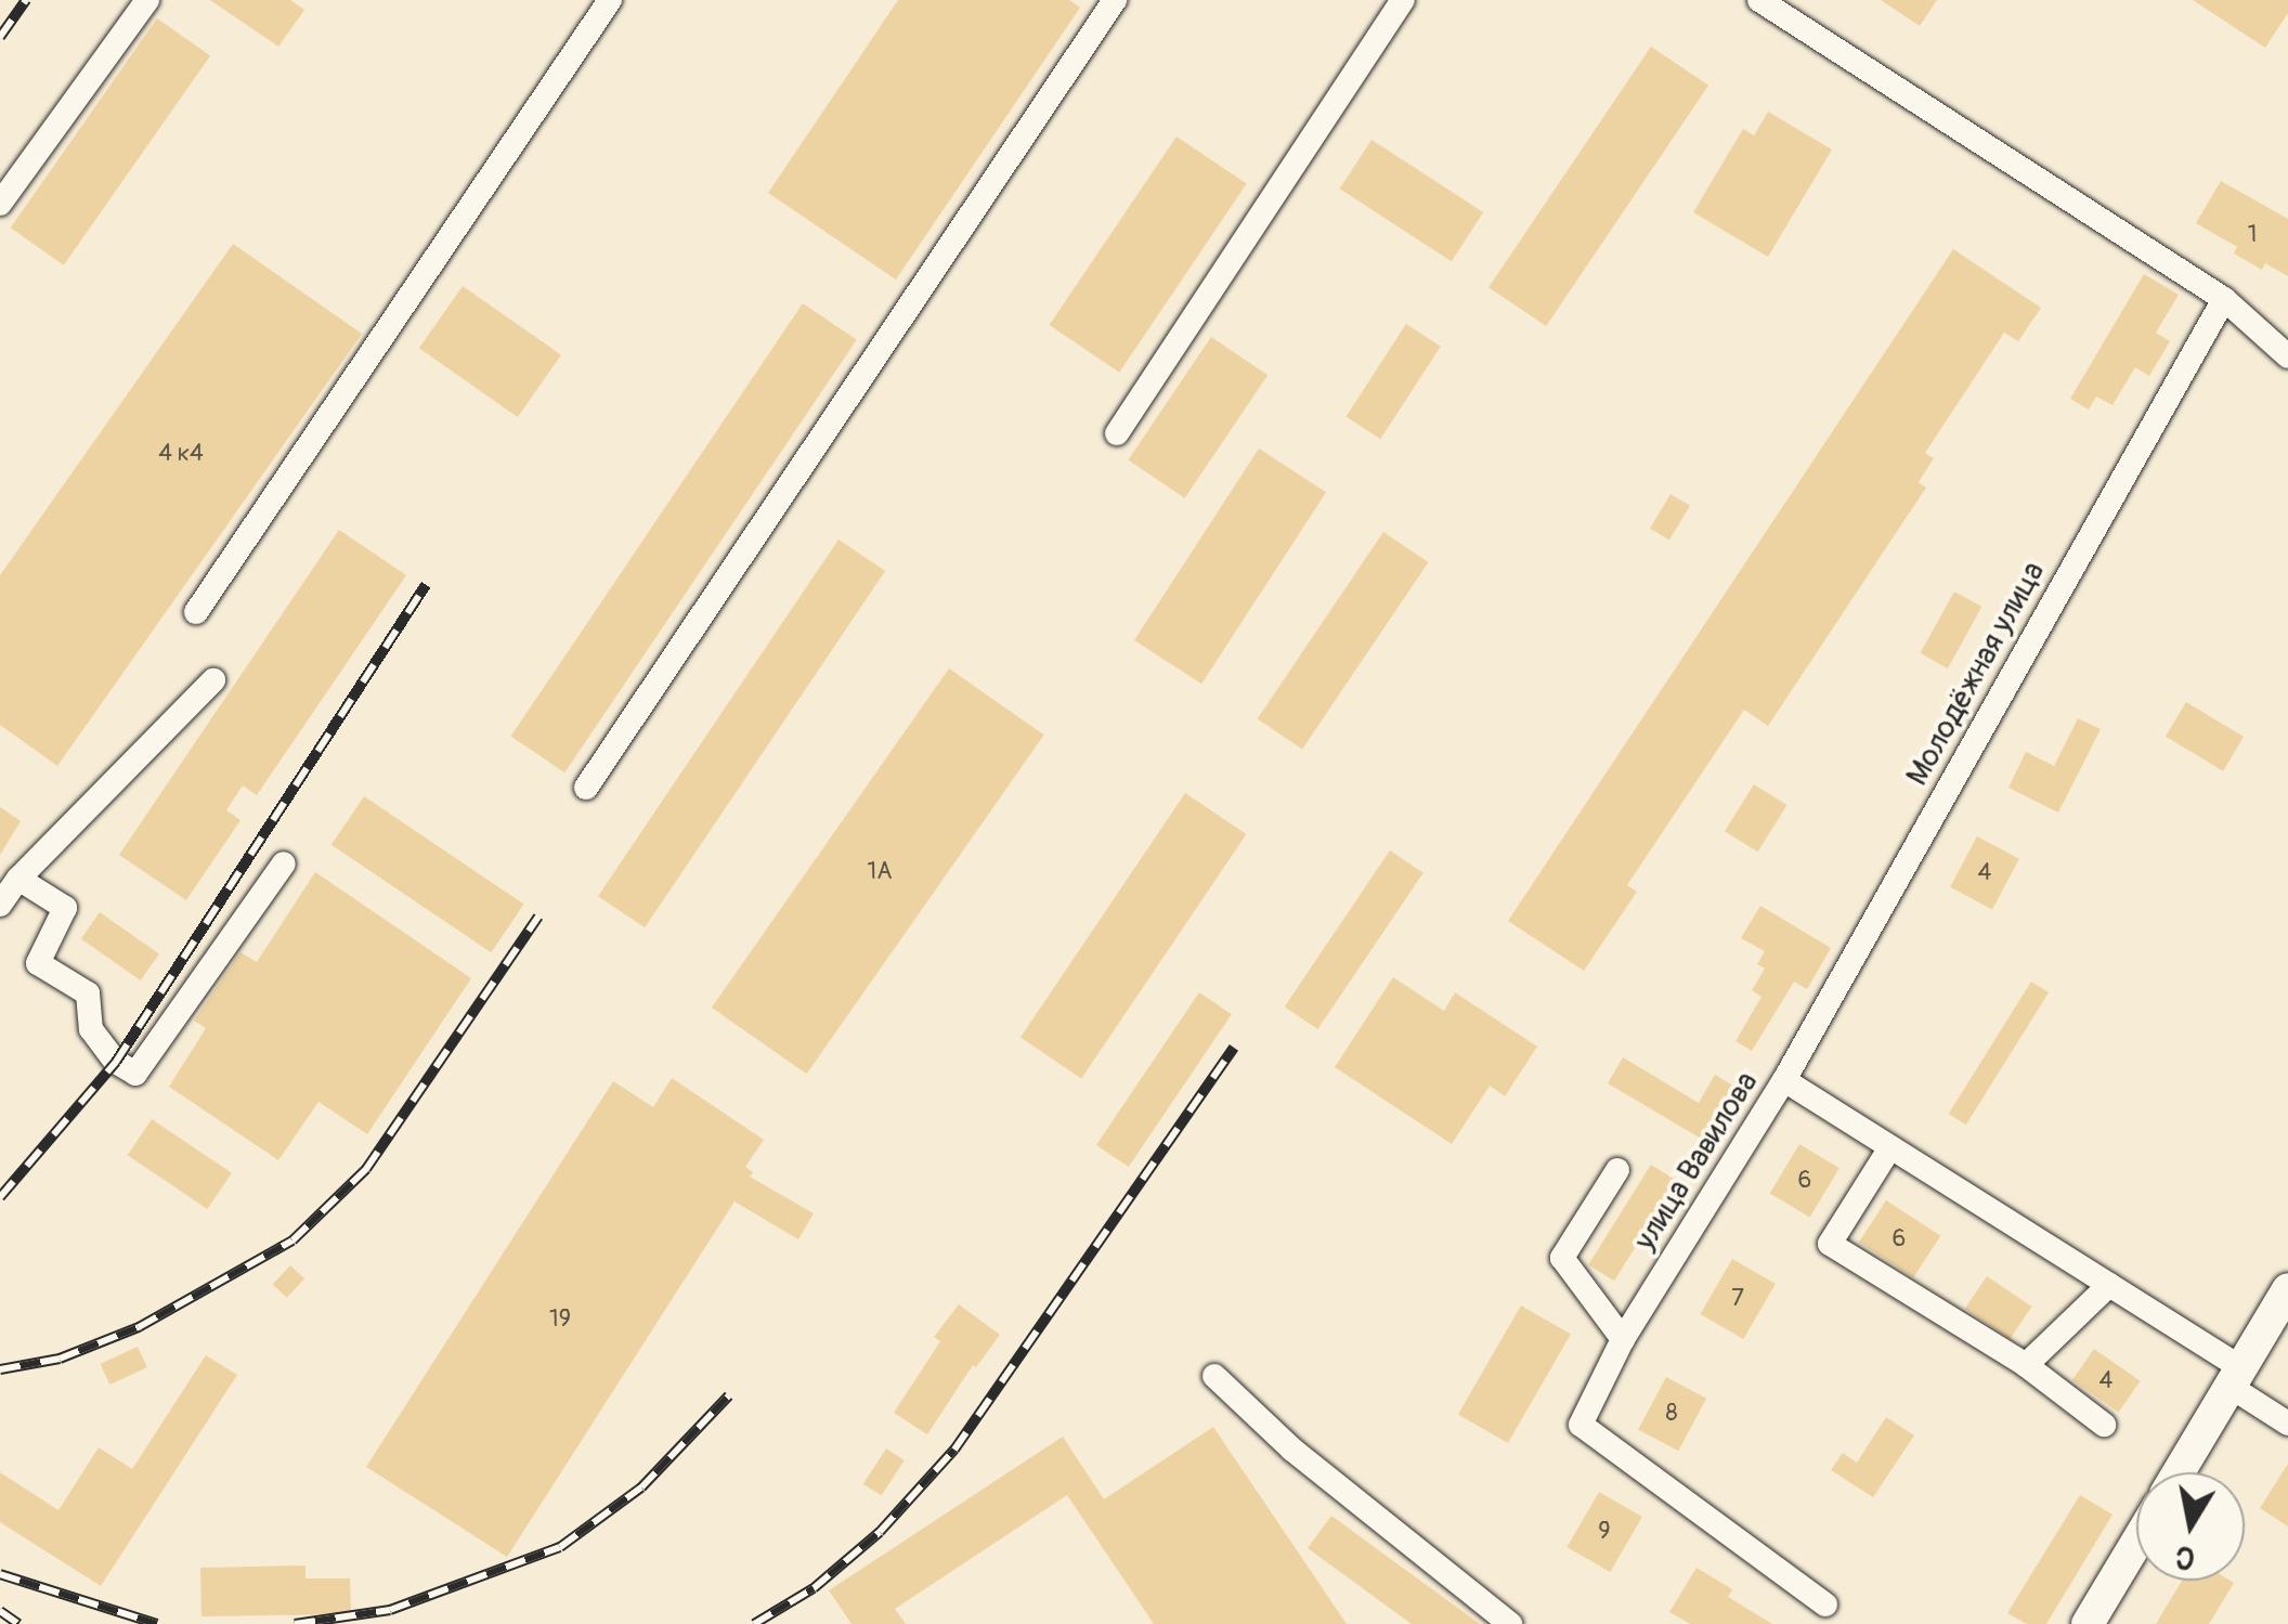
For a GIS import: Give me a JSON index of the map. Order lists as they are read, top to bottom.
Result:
{
  "streets": {
    "street": ["Молодёжная улица", "улица Вавилова"]
  },
  "crossings": [
    ["Молодёжная улица", "улица Вавилова"]
  ],
  "house_numbers": [
    "1",
    "4 к4",
    "1А",
    "4",
    "6",
    "6",
    "7",
    "19",
    "4",
    "8",
    "9"
  ],
  "north": "bottom"
}
